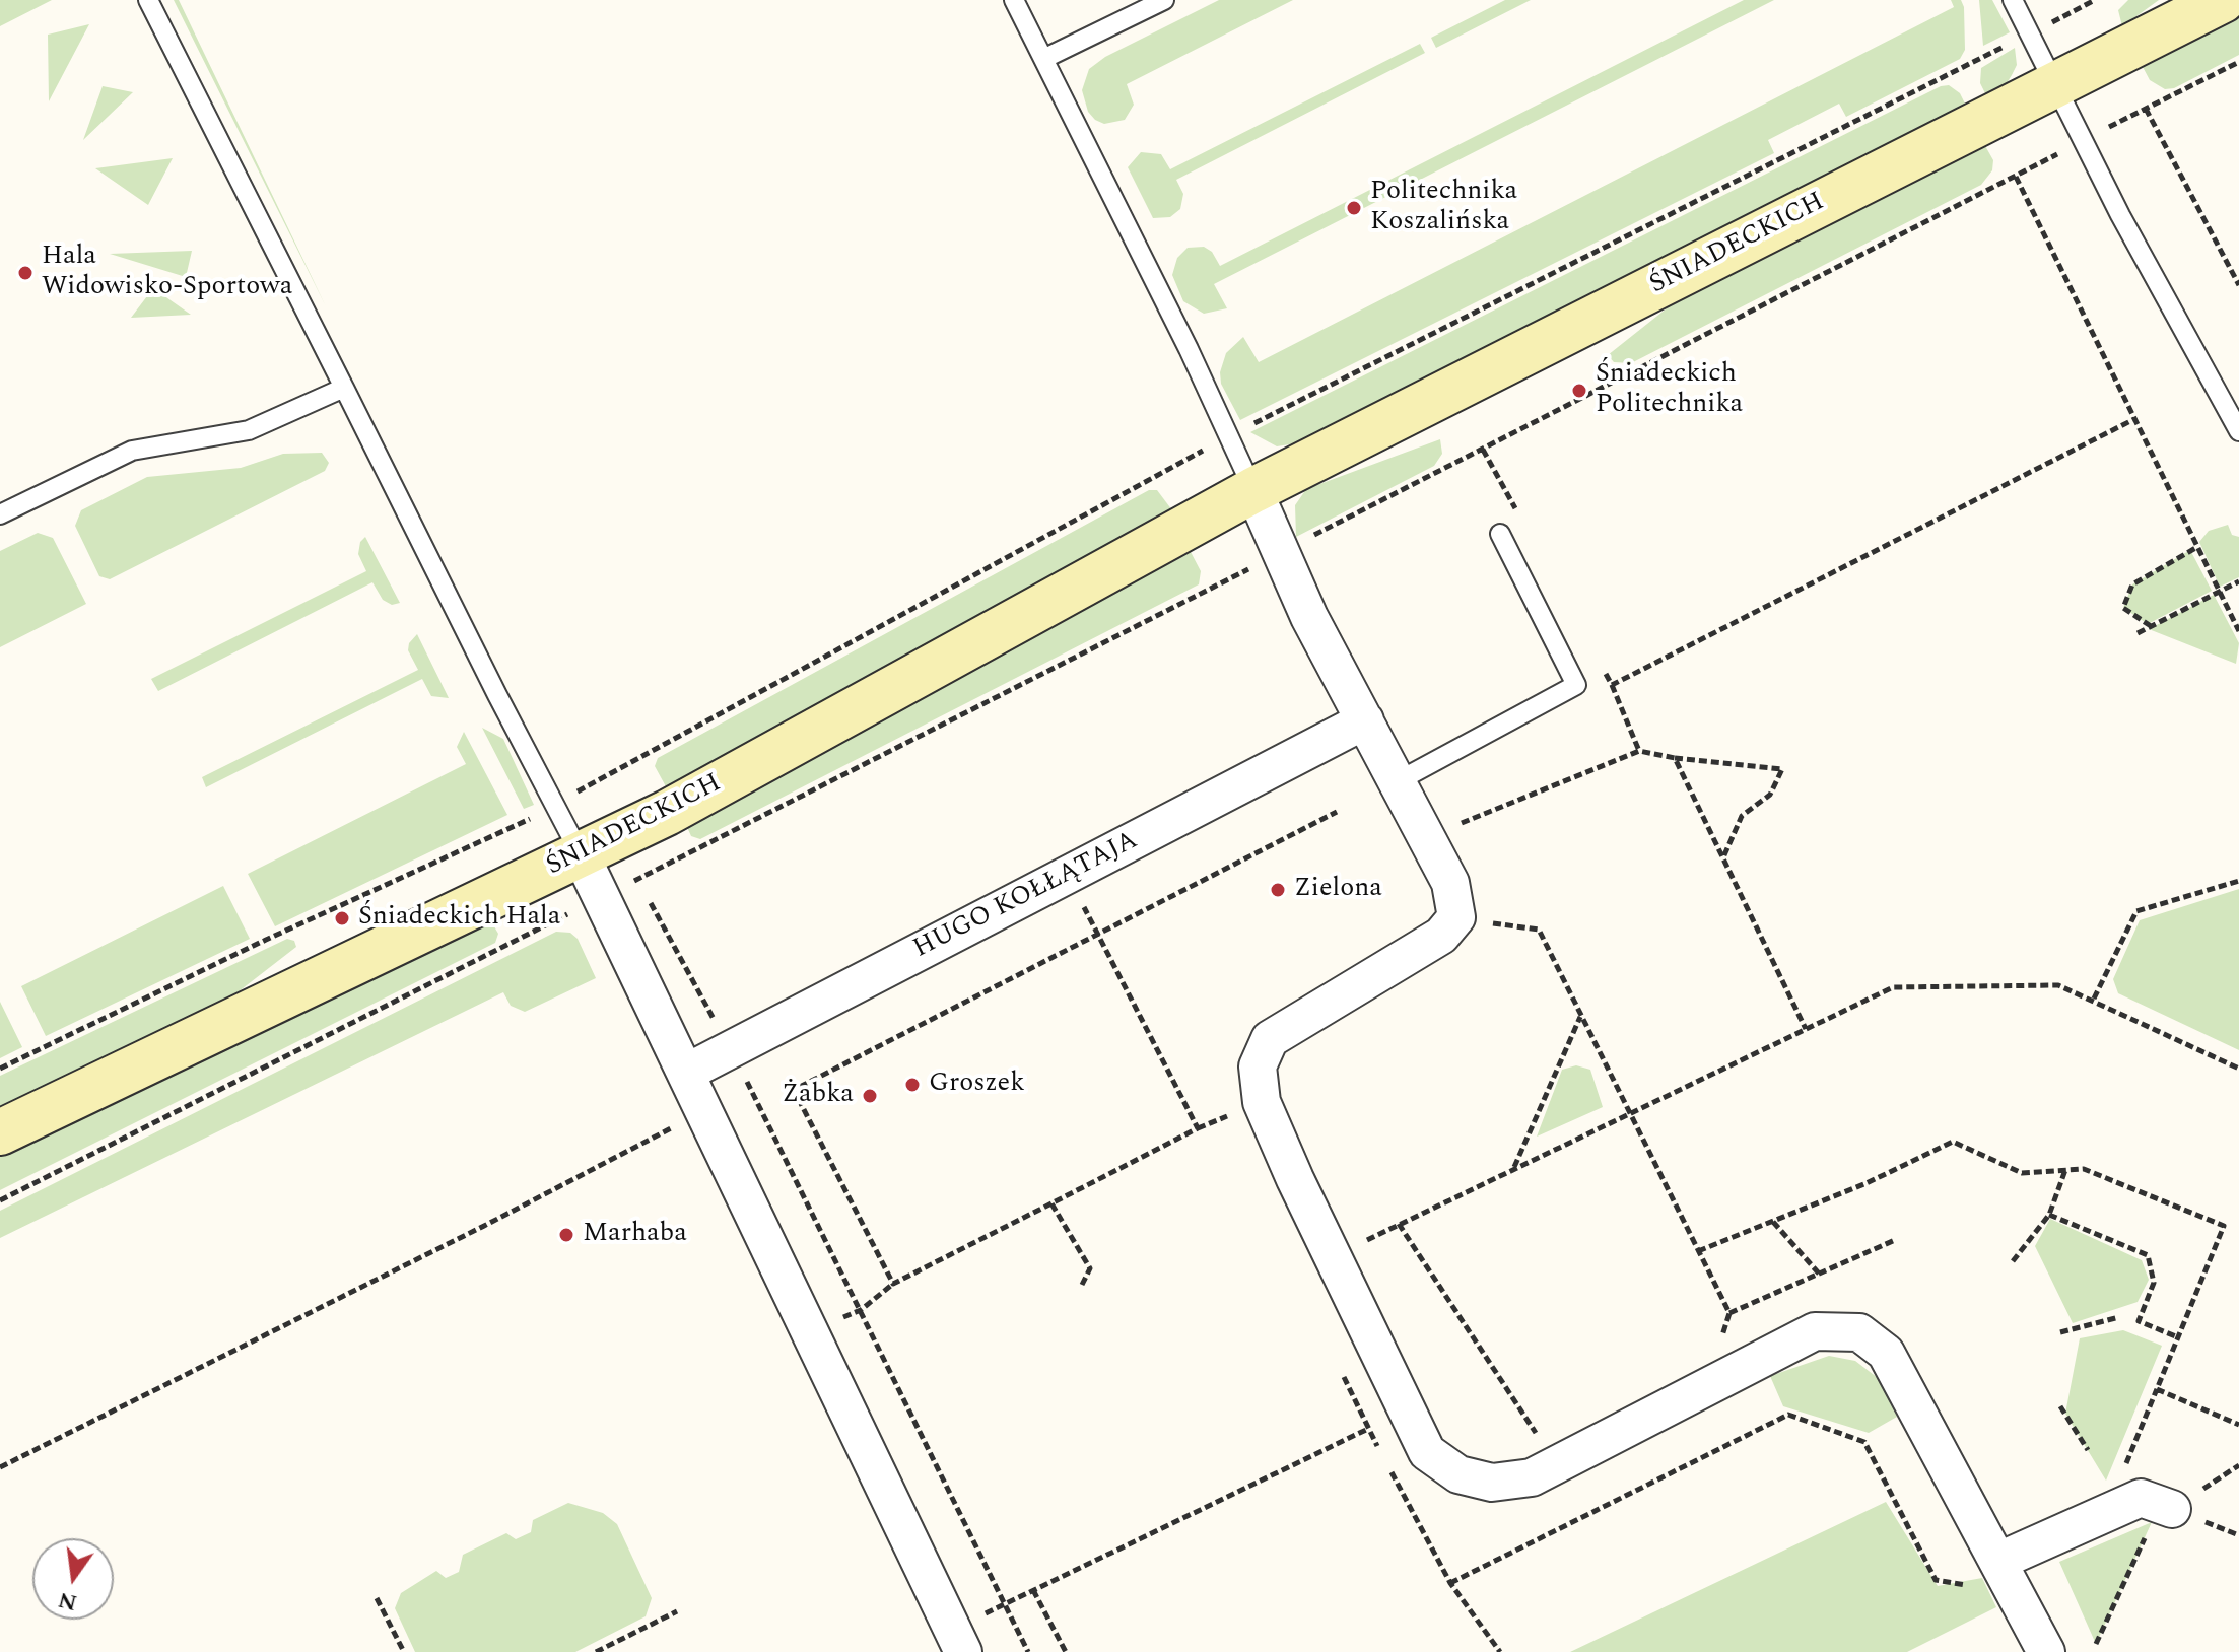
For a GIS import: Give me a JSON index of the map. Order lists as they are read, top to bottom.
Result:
{
  "streets": {
    "street": ["ŚNIADECKICH", "HUGO KOŁŁĄTAJA"]
  },
  "places": [
    "Politechnika Koszalińska",
    "Hala Widowisko-Sportowa",
    "Śniadeckich Politechnika",
    "Zielona",
    "Śniadeckich Hala",
    "Groszek",
    "Żabka",
    "Marhaba"
  ],
  "north": "bottom"
}
